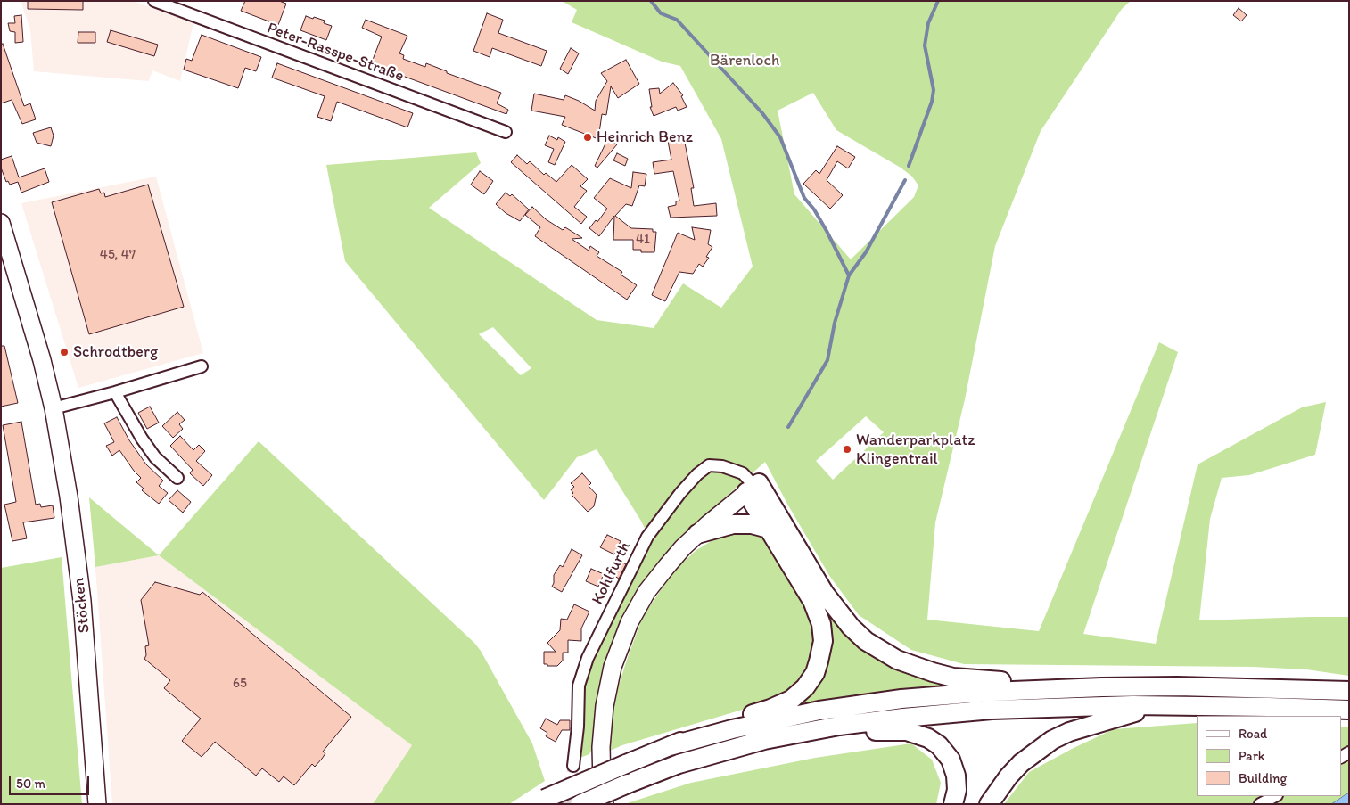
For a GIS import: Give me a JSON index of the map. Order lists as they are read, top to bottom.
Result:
{
  "streets": {
    "main road": ["Stöcken"],
    "street": ["Peter-Rasspe-Straße", "Kohlfurth"]
  },
  "parks": ["Bärenloch"],
  "places": ["Heinrich Benz", "Schrodtberg", "Wanderparkplatz Klingentrail"],
  "house_numbers": ["41", "45, 47", "65"],
  "legend": ["Road", "Park", "Building"],
  "scale_bar": "50 m"
}
